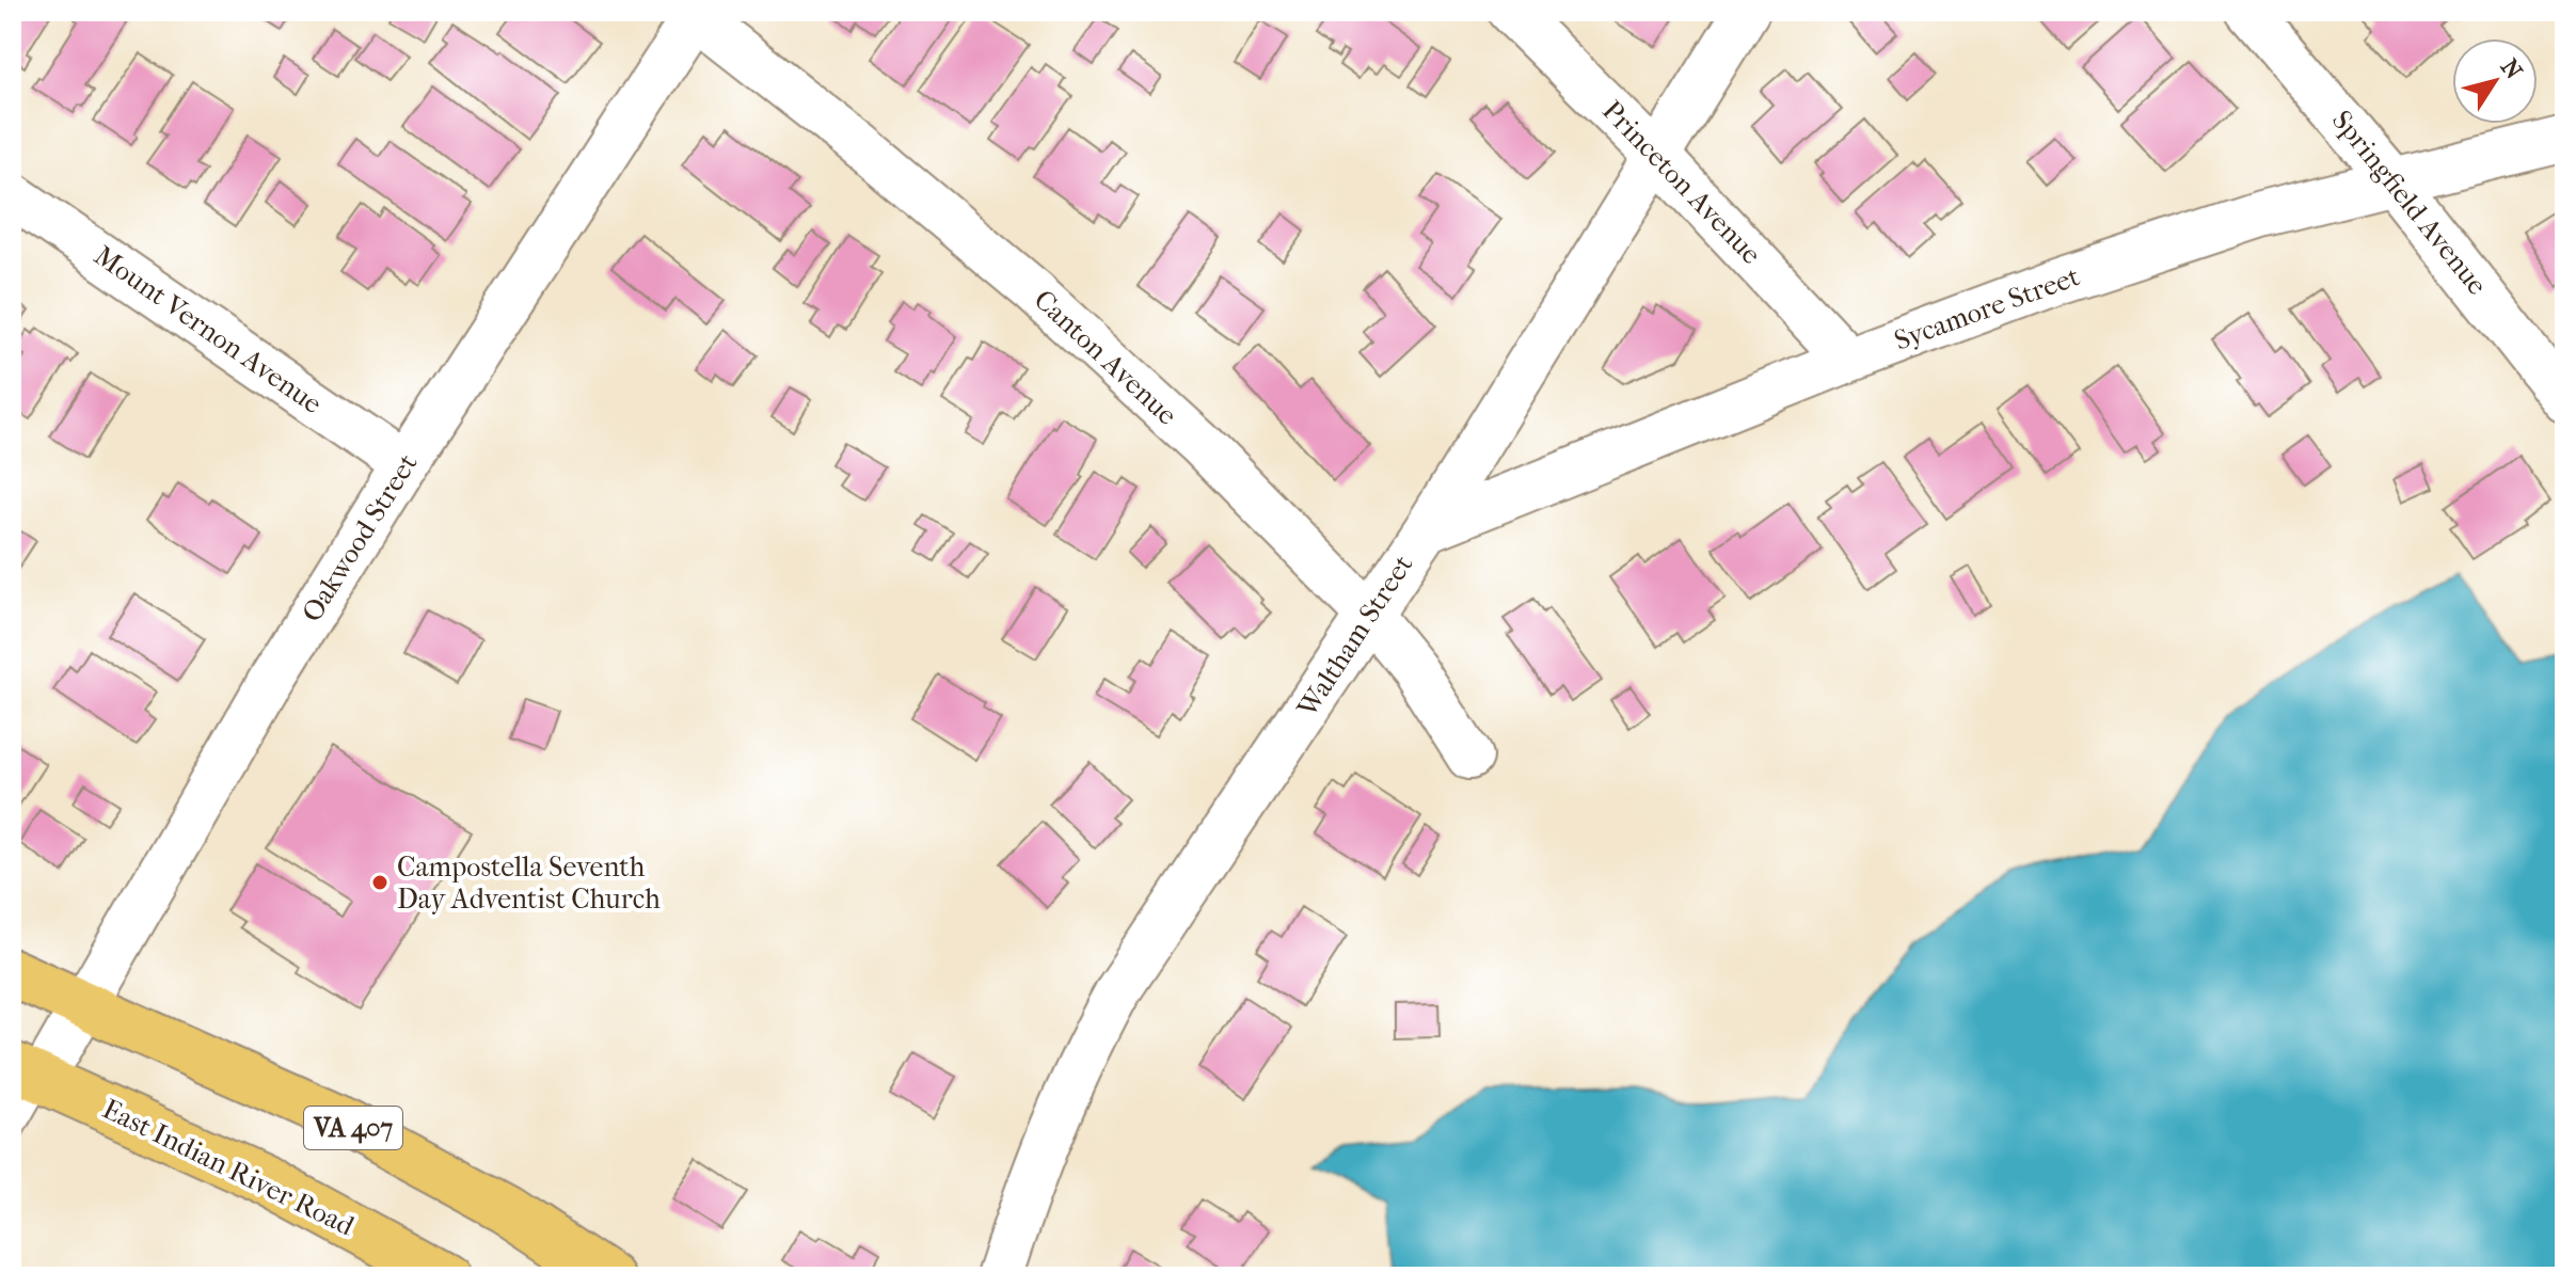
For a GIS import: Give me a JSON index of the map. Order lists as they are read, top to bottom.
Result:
{
  "streets": {
    "main road": ["VA 407", "East Indian River Road"],
    "street": [
      "Princeton Avenue",
      "Springfield Avenue",
      "Sycamore Street",
      "Mount Vernon Avenue",
      "Canton Avenue",
      "Oakwood Street",
      "Waltham Street"
    ]
  },
  "crossings": [
    ["Princeton Avenue", "Sycamore Street"],
    ["Princeton Avenue", "Waltham Street"],
    ["Springfield Avenue", "Sycamore Street"],
    ["Sycamore Street", "Waltham Street"],
    ["Mount Vernon Avenue", "Oakwood Street"],
    ["Canton Avenue", "Oakwood Street"],
    ["Canton Avenue", "Waltham Street"],
    ["Oakwood Street", "VA 407"],
    ["Oakwood Street", "East Indian River Road"]
  ],
  "places": ["Campostella Seventh Day Adventist Church"],
  "north": "top right"
}
